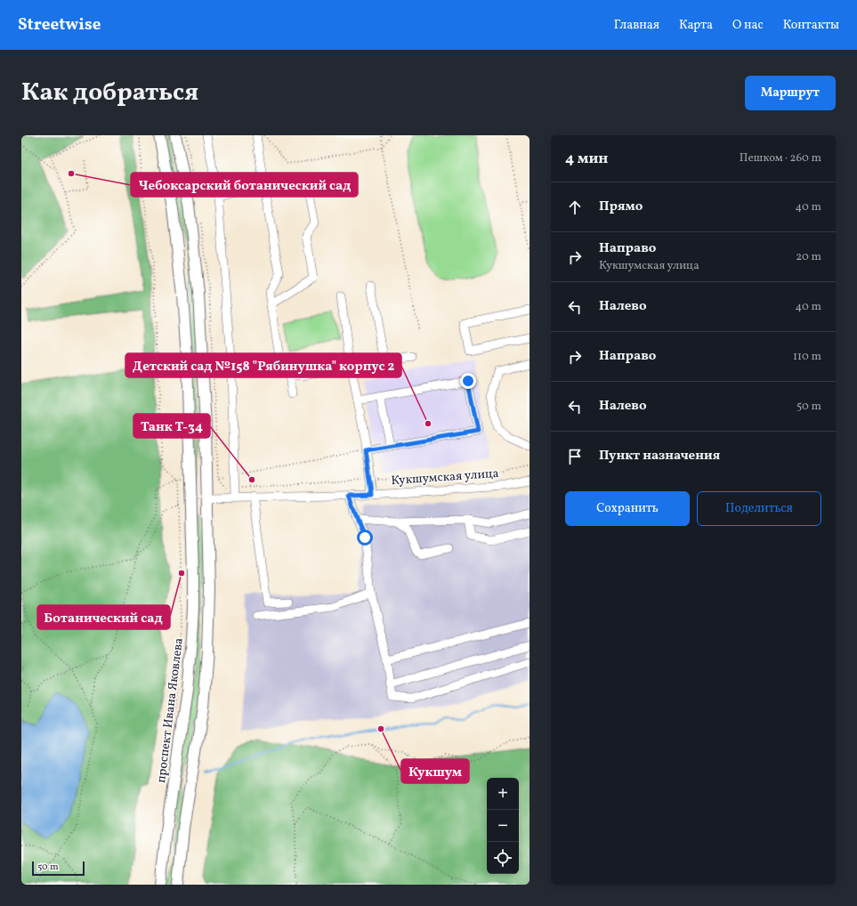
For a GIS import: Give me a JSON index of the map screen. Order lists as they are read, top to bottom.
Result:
{
  "streets": {
    "main road": ["Кукшумская улица", "проспект Ивана Яковлева"]
  },
  "crossings": [
    ["Кукшумская улица", "проспект Ивана Яковлева"]
  ],
  "places": [
    "Чебоксарский ботанический сад",
    "Детский сад №158 \"Рябинушка\" корпус 2",
    "Танк Т-34",
    "Ботанический сад",
    "Кукшум"
  ],
  "scale_bar": "50 m",
  "page": {
    "header": "Streetwise",
    "nav": [
      "Главная",
      "Карта",
      "О нас",
      "Контакты"
    ],
    "title": "Как добраться",
    "buttons": [
      "Маршрут",
      ["Сохранить", "Поделиться"]
    ],
    "heading": ["4 мин", "Пешком · 260 m"],
    "list": [
      ["Прямо", "40 m"],
      ["Направо", "Кукшумская улица", "20 m"],
      ["Налево", "40 m"],
      ["Направо", "110 m"],
      ["Налево", "50 m"],
      "Пункт назначения"
    ],
    "map_buttons": ["+", "−"],
    "scale": "50 m"
  }
}
